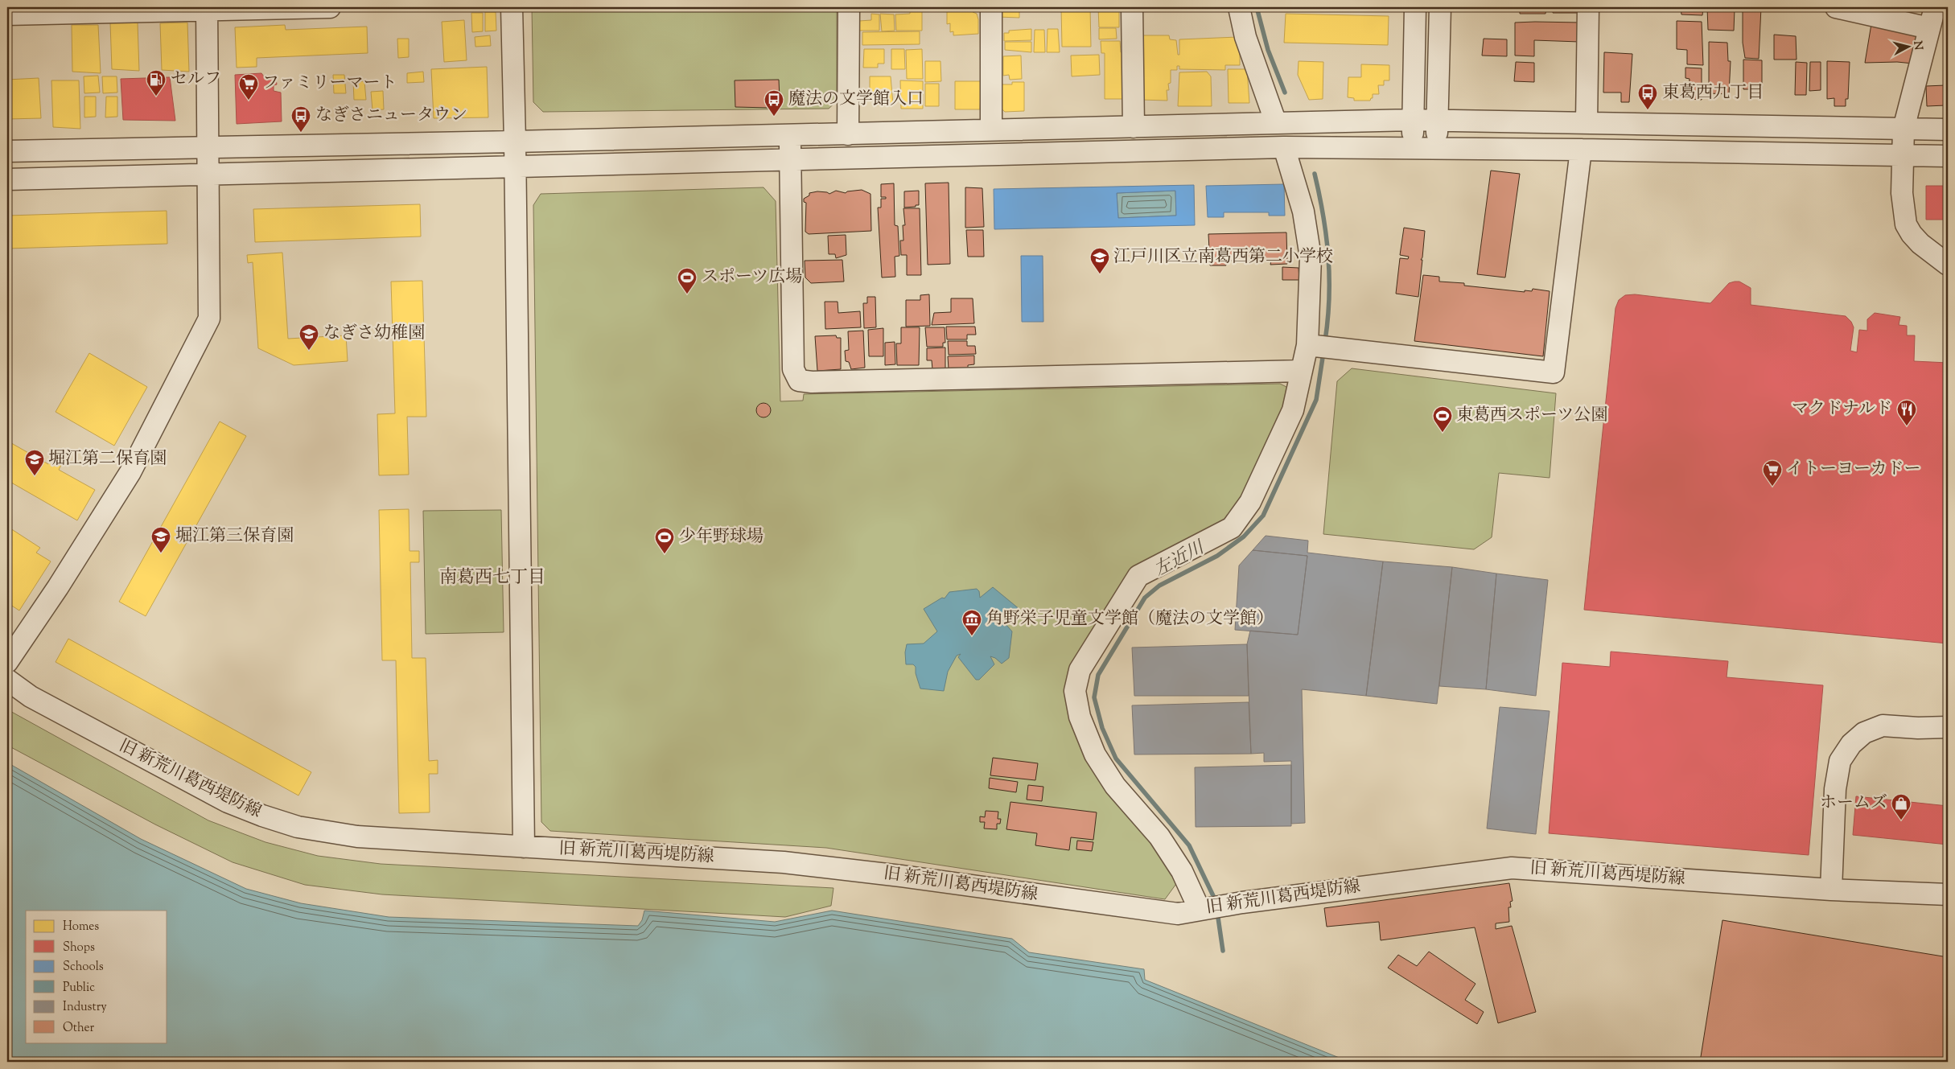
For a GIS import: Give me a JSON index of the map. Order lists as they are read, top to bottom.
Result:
{
  "streets": {
    "street": ["旧 新荒川葛西堤防線"]
  },
  "districts": ["南葛西七丁目"],
  "water": ["左近川"],
  "places": {
    "fuel station": ["セルフ"],
    "supermarket": ["ファミリーマート", "イトーヨーカドー"],
    "bus stop": ["東葛西九丁目", "魔法の文学館入口", "なぎさニュータウン"],
    "school or university": [
      "江戸川区立南葛西第二小学校",
      "なぎさ幼稚園",
      "堀江第二保育園",
      "堀江第三保育園"
    ],
    "sports": ["スポーツ広場", "東葛西スポーツ公園", "少年野球場"],
    "restaurant": ["マクドナルド"],
    "museum": ["角野栄子児童文学館（魔法の文学館）"],
    "shop": ["ホームズ"]
  },
  "legend": [
    "Homes",
    "Shops",
    "Schools",
    "Public",
    "Industry",
    "Other"
  ],
  "north": "right"
}
